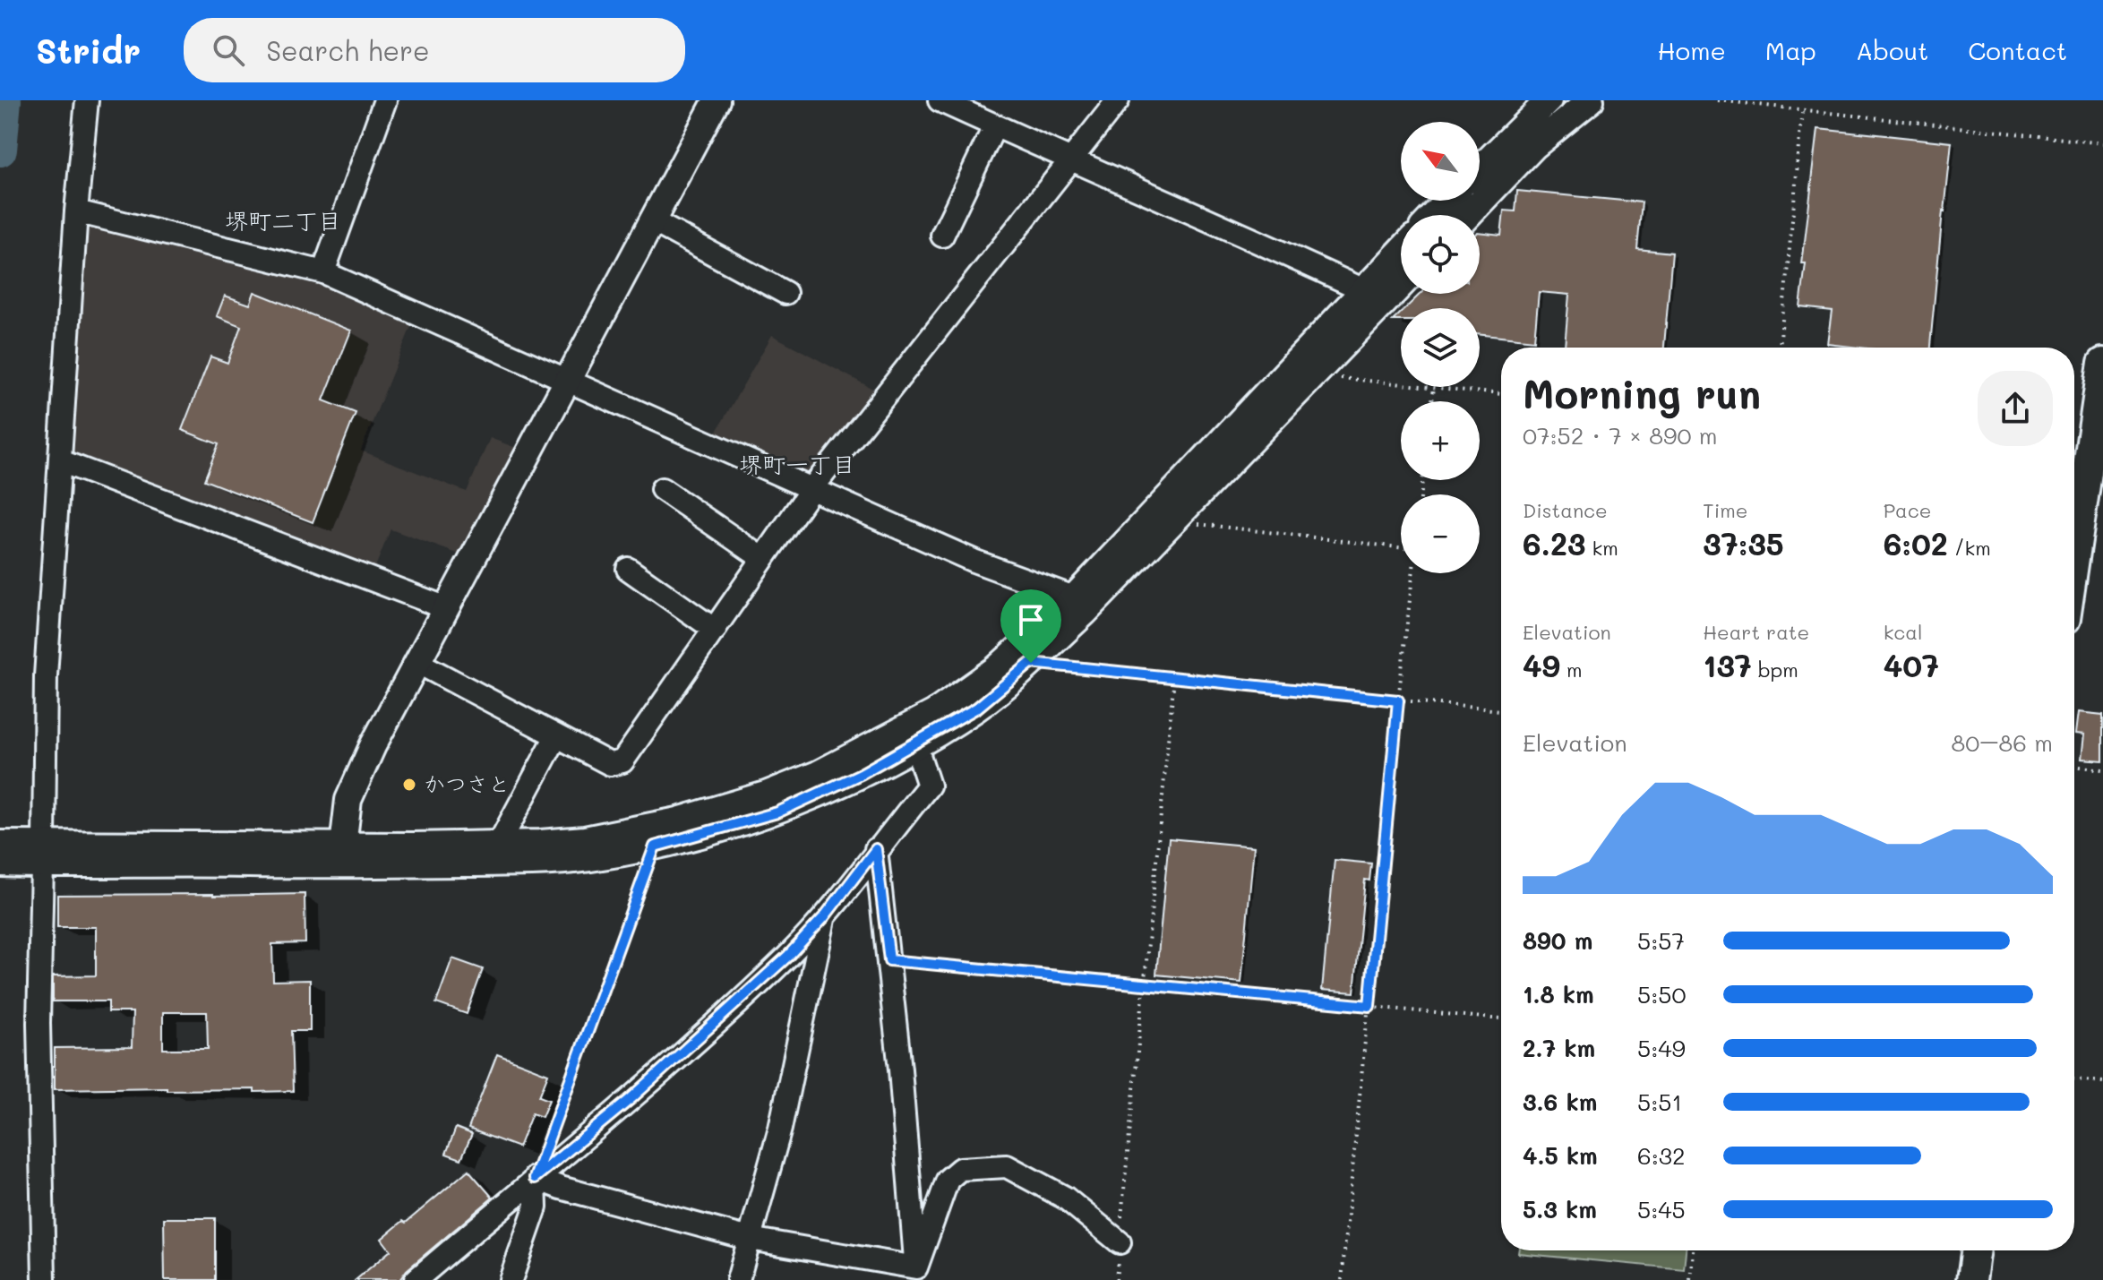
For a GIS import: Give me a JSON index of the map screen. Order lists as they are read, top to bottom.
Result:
{
  "districts": ["堺町二丁目", "堺町一丁目"],
  "places": ["かつさと"],
  "north": "top left",
  "page": {
    "header": "Stridr",
    "search": "Search here",
    "nav": [
      "Home",
      "Map",
      "About",
      "Contact"
    ],
    "map_buttons": ["+", "−"],
    "heading": ["Morning run", "07:52 · 7 × 890 m"],
    "stats": [
      ["Distance", "6.23 km"],
      ["Time", "37:35"],
      ["Pace", "6:02 /km"],
      ["Elevation", "49 m"],
      ["Heart rate", "137 bpm"],
      ["kcal", "407"]
    ],
    "chart": ["Elevation", "80–86 m"],
    "list": [
      {
        "name": "890 m",
        "note": "5:57"
      },
      {
        "name": "1.8 km",
        "note": "5:50"
      },
      {
        "name": "2.7 km",
        "note": "5:49"
      },
      {
        "name": "3.6 km",
        "note": "5:51"
      },
      {
        "name": "4.5 km",
        "note": "6:32"
      },
      {
        "name": "5.3 km",
        "note": "5:45"
      }
    ]
  }
}
